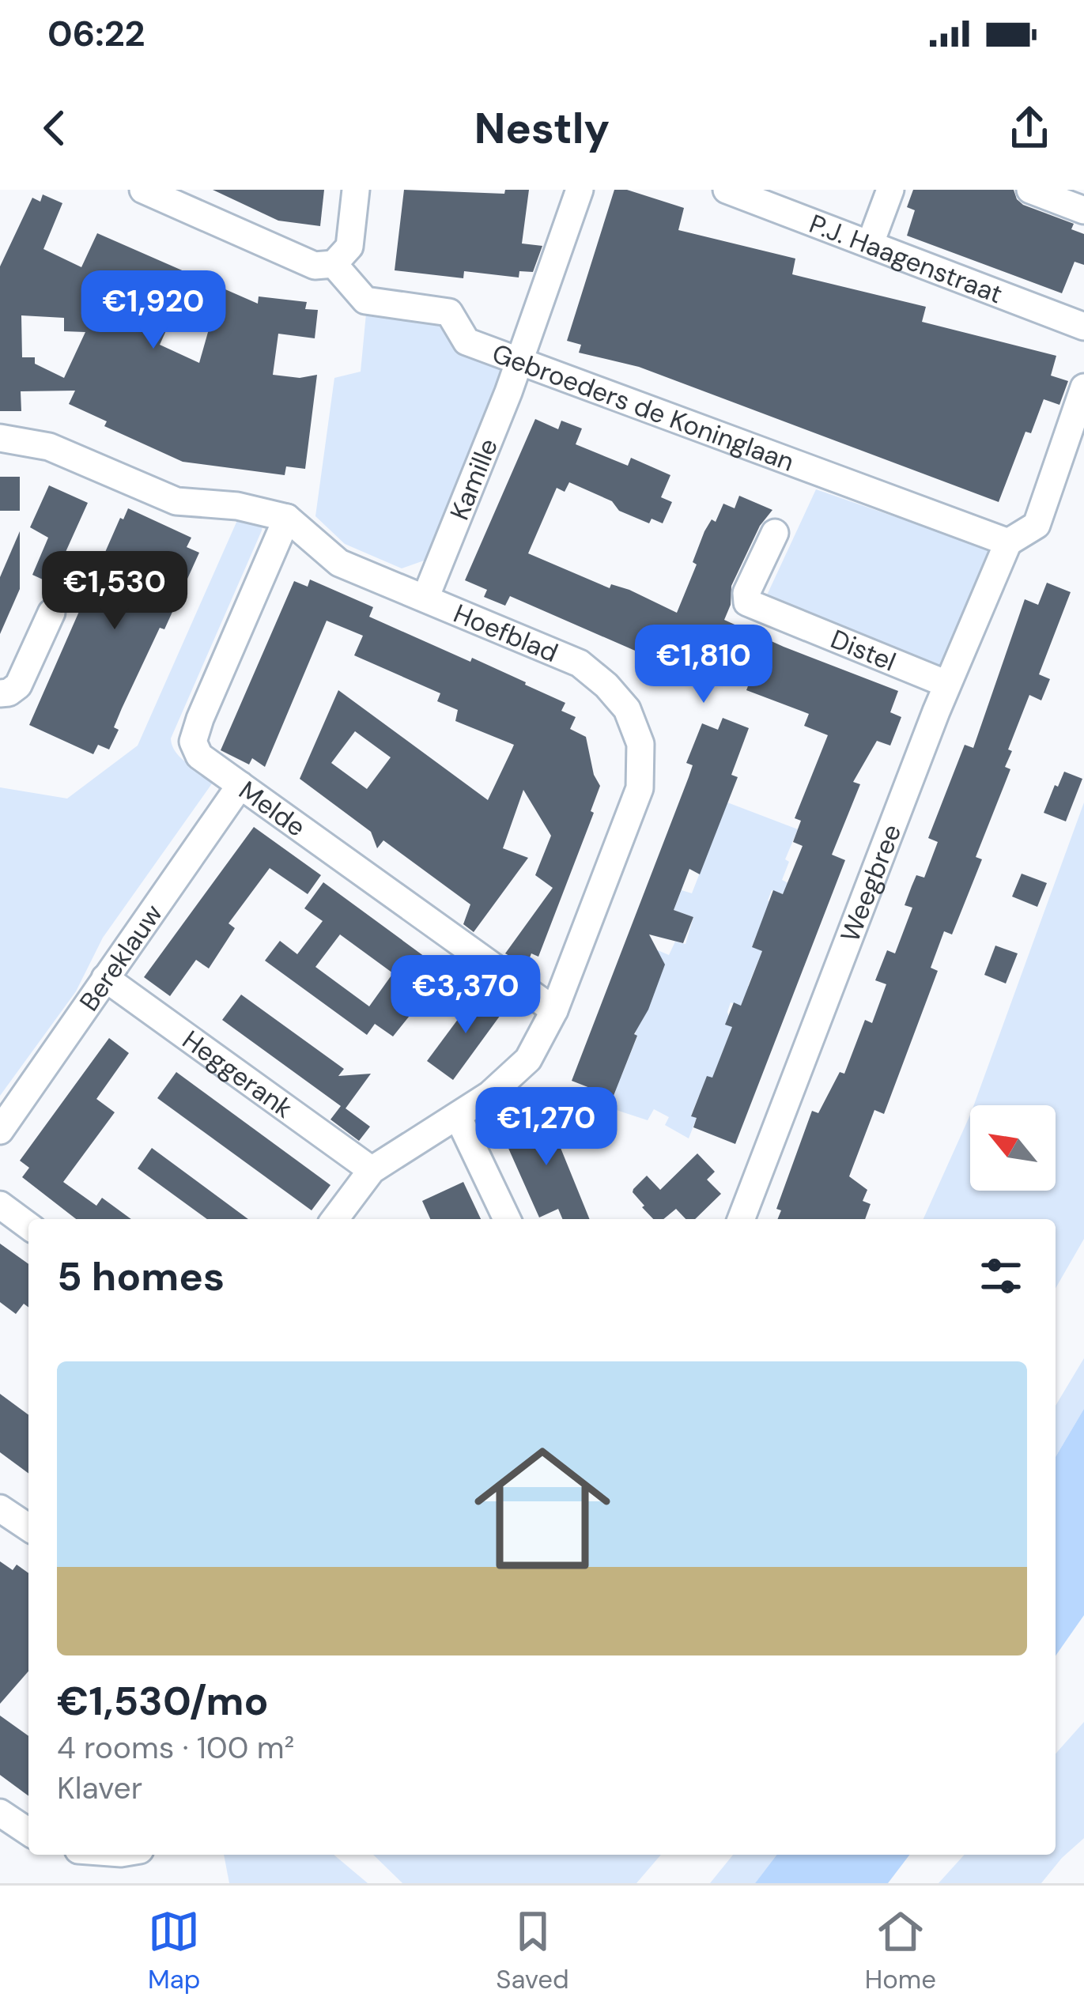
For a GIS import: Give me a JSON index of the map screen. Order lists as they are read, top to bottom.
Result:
{
  "streets": {
    "street": [
      "P.J. Haagenstraat",
      "Gebroeders de Koninglaan",
      "Kamille",
      "Hoefblad",
      "Distel",
      "Melde",
      "Weegbree",
      "Bereklauw",
      "Heggerank"
    ]
  },
  "crossings": [
    ["Gebroeders de Koninglaan", "Kamille"],
    ["Gebroeders de Koninglaan", "Weegbree"],
    ["Kamille", "Hoefblad"],
    ["Hoefblad", "Melde"],
    ["Hoefblad", "Heggerank"],
    ["Distel", "Weegbree"],
    ["Melde", "Bereklauw"],
    ["Bereklauw", "Heggerank"]
  ],
  "north": "top left",
  "page": {
    "status": "06:22",
    "header": "Nestly",
    "price": [
      "€1,920",
      "€1,530",
      "€1,810",
      "€3,370",
      "€1,270"
    ],
    "heading": "5 homes",
    "list": [
      {
        "name": "€1,530/mo",
        "note": "4 rooms · 100 m² · Klaver"
      }
    ],
    "tabs": ["Map", "Saved", "Home"]
  }
}
